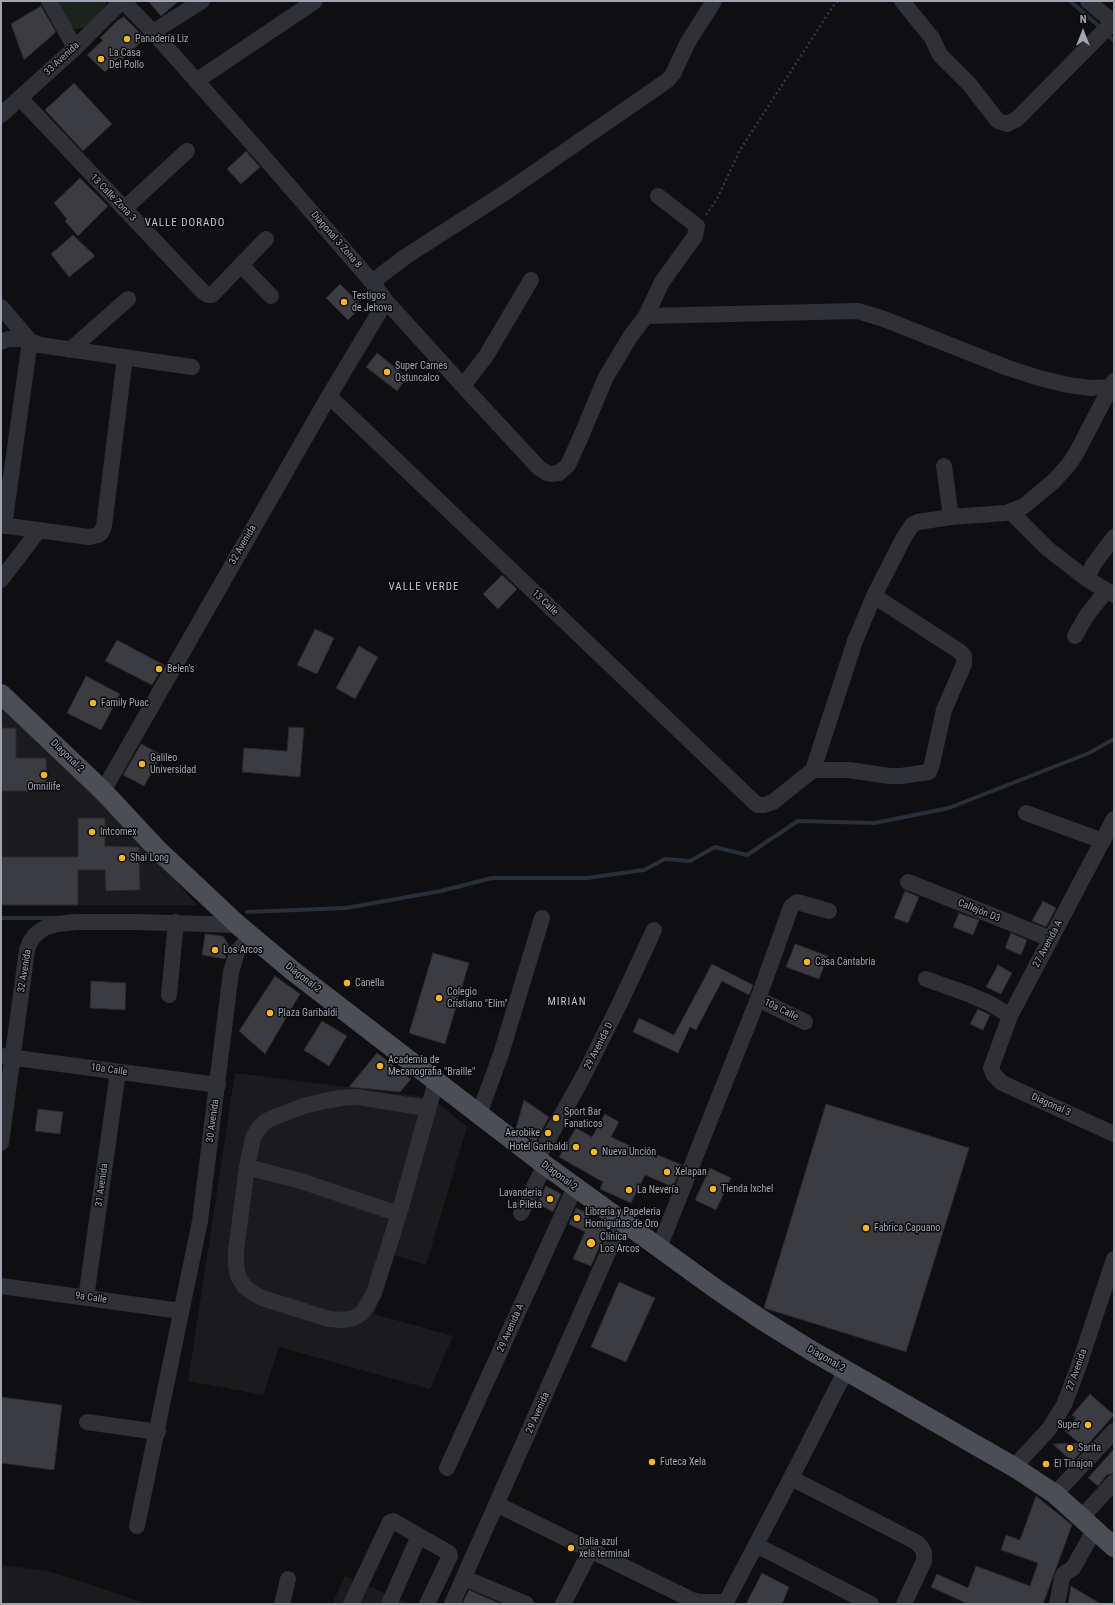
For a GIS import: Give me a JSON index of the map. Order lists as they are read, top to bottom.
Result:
{
  "streets": {
    "main road": ["Diagonal 2"],
    "street": [
      "33 Avenida",
      "13 Calle Zona 3",
      "Diagonal 3 Zona 8",
      "32 Avenida",
      "13 Calle",
      "Callejón D3",
      "27 Avenida A",
      "10a Calle",
      "29 Avenida D",
      "Diagonal 3",
      "30 Avenida",
      "31 Avenida",
      "9a Calle",
      "29 Avenida A",
      "27 Avenida",
      "29 Avenida"
    ]
  },
  "crossings": [
    ["33 Avenida", "13 Calle Zona 3"],
    ["33 Avenida", "Diagonal 3 Zona 8"],
    ["Diagonal 3 Zona 8", "32 Avenida"],
    ["32 Avenida", "13 Calle"],
    ["32 Avenida", "Diagonal 2"],
    ["32 Avenida", "10a Calle"],
    ["32 Avenida", "30 Avenida"],
    ["Diagonal 2", "29 Avenida D"],
    ["Diagonal 2", "30 Avenida"],
    ["Diagonal 2", "29 Avenida A"],
    ["Diagonal 2", "27 Avenida"],
    ["Diagonal 2", "29 Avenida"],
    ["Callejón D3", "27 Avenida A"],
    ["27 Avenida A", "Diagonal 3"],
    ["10a Calle", "30 Avenida"],
    ["10a Calle", "31 Avenida"],
    ["30 Avenida", "9a Calle"],
    ["31 Avenida", "9a Calle"]
  ],
  "districts": ["VALLE DORADO", "VALLE VERDE", "MIRIAN"],
  "places": [
    "Panadería Liz",
    "La Casa Del Pollo",
    "Testigos de Jehova",
    "Super Carnes Ostuncalco",
    "Belen's",
    "Family Puac",
    "Galileo Universidad",
    "Omnilife",
    "Intcomex",
    "Shai Long",
    "Los Arcos",
    "Casa Cantabria",
    "Canella",
    "Colegio Cristiano \"Elim\"",
    "Plaza Garibaldi",
    "Academia de Mecanografia \"Braille\"",
    "Sport Bar Fanaticos",
    "Aerobike",
    "Hotel Garibaldi",
    "Nueva Unción",
    "Xelapan",
    "Tienda Ixchel",
    "La Nevería",
    "Lavanderia La Pileta",
    "Libreria y Papeleria Homiguitas de Oro",
    "Fabrica Capuano",
    "Clínica Los Arcos",
    "Super",
    "Sarita",
    "Futeca Xela",
    "El Tinajon",
    "Dalia azul xela terminal"
  ],
  "north": "top"
}
